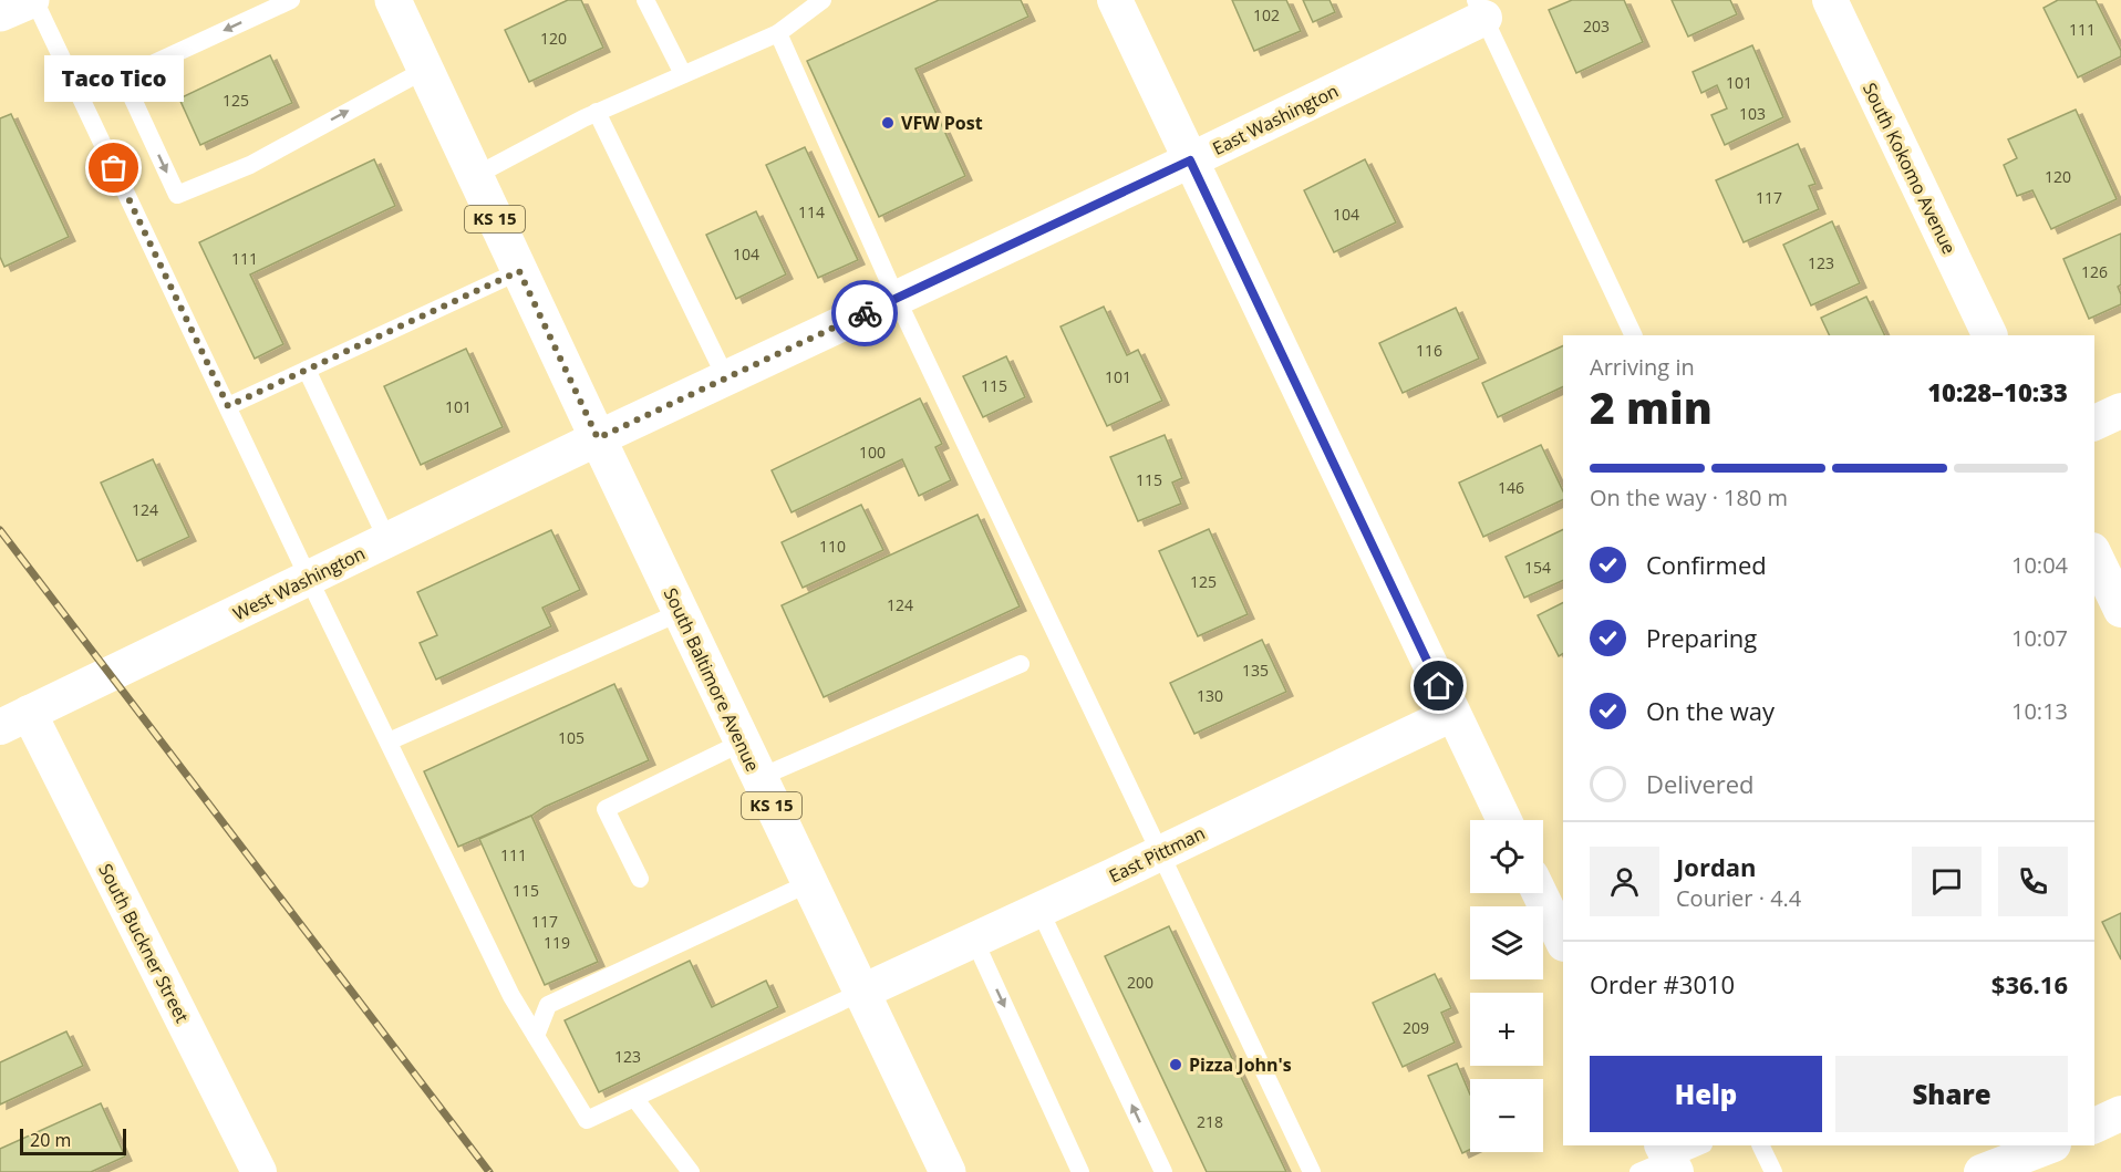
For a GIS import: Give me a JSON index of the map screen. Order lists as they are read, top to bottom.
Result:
{
  "streets": {
    "main road": ["KS 15", "South Baltimore Avenue"],
    "street": [
      "East Washington",
      "South Kokomo Avenue",
      "West Washington",
      "East Pittman",
      "South Buckner Street"
    ]
  },
  "crossings": [
    ["East Washington", "KS 15"],
    ["East Washington", "West Washington"],
    ["East Washington", "South Baltimore Avenue"],
    ["KS 15", "West Washington"],
    ["KS 15", "South Baltimore Avenue"],
    ["West Washington", "South Baltimore Avenue"],
    ["West Washington", "South Buckner Street"],
    ["South Baltimore Avenue", "East Pittman"]
  ],
  "places": ["VFW Post", "Taco Tico", "Pizza John's"],
  "house_numbers": [
    "102",
    "203",
    "111",
    "120",
    "101",
    "125",
    "103",
    "120",
    "117",
    "114",
    "104",
    "104",
    "111",
    "123",
    "126",
    "116",
    "101",
    "115",
    "101",
    "100",
    "115",
    "146",
    "124",
    "110",
    "154",
    "125",
    "124",
    "135",
    "130",
    "105",
    "111",
    "115",
    "117",
    "119",
    "200",
    "209",
    "123",
    "218"
  ],
  "scale_bar": "20 m",
  "page": {
    "bubble": "Taco Tico",
    "heading": ["2 min", "Arriving in", "10:28–10:33"],
    "panel": [
      "Jordan",
      "Courier · 4.4",
      "Order #3010",
      "$36.16"
    ],
    "bar": "On the way · 180 m",
    "list": [
      ["Confirmed", "10:04"],
      ["Preparing", "10:07"],
      ["On the way", "10:13"],
      "Delivered"
    ],
    "map_buttons": ["+", "−"],
    "buttons": ["Help", "Share"],
    "scale": "20 m"
  }
}
